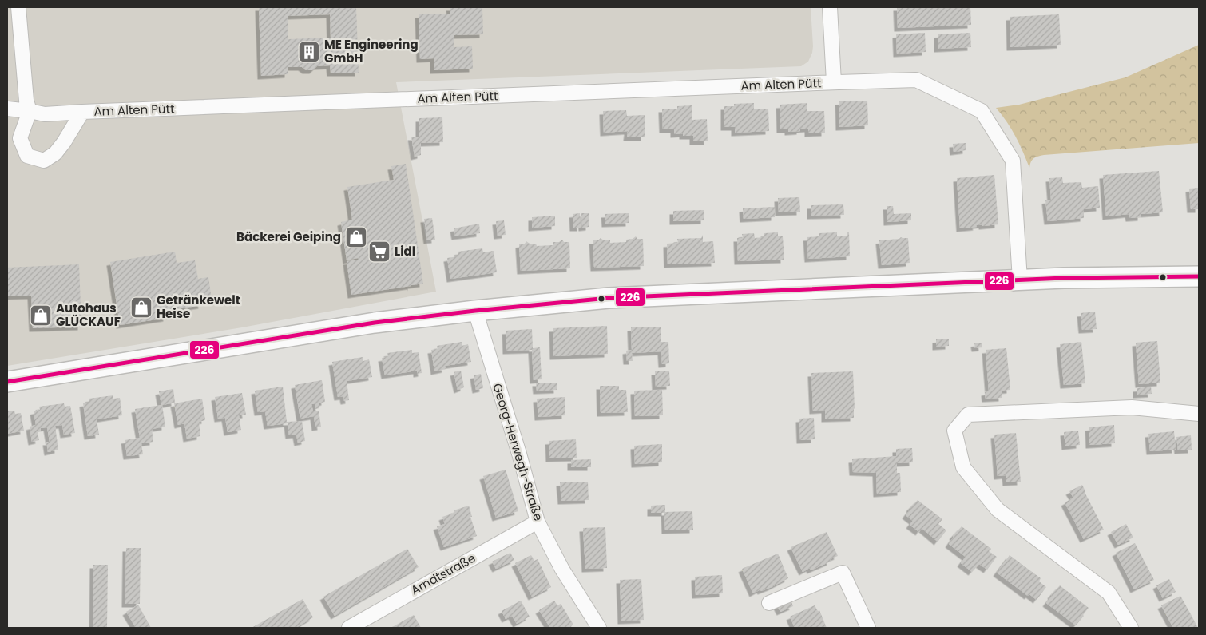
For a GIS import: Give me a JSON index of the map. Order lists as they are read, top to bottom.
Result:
{
  "streets": {
    "street": ["Am Alten Pütt", "Georg-Herwegh-Straße", "Arndtstraße"]
  },
  "crossings": [
    ["Georg-Herwegh-Straße", "Arndtstraße"]
  ],
  "places": {
    "building": ["ME Engineering GmbH"],
    "shop": ["Bäckerei Geiping", "Getränkewelt Heise", "Autohaus GLÜCKAUF"],
    "supermarket": ["Lidl"]
  },
  "lines": ["transit line 226"]
}
